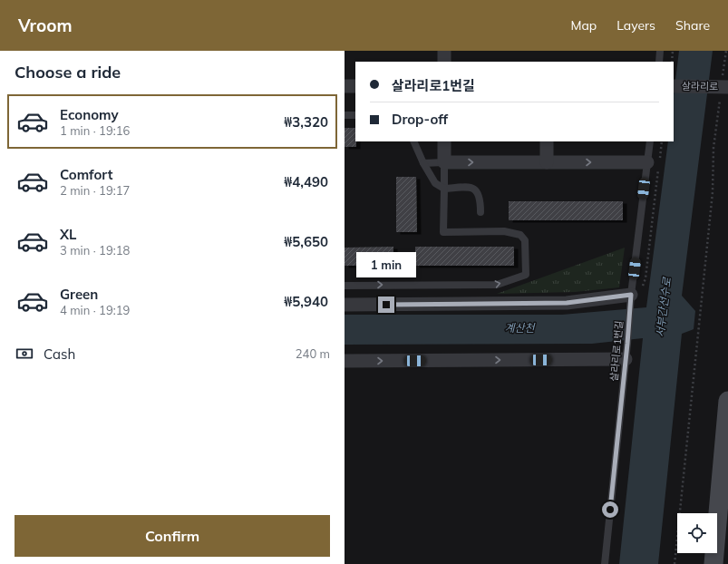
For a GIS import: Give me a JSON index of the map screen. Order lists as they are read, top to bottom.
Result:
{
  "streets": {
    "street": ["살라리로"],
    "lane": ["살라리로1번길"]
  },
  "water": ["서부간선수로", "계산천"],
  "page": {
    "header": "Vroom",
    "nav": ["Map", "Layers", "Share"],
    "heading": "Choose a ride",
    "banner": ["살라리로1번길", "Drop-off"],
    "list": [
      {
        "name": "Economy",
        "note": "1 min · 19:16",
        "value": "₩3,320"
      },
      {
        "name": "Comfort",
        "note": "2 min · 19:17",
        "value": "₩4,490"
      },
      {
        "name": "XL",
        "note": "3 min · 19:18",
        "value": "₩5,650"
      },
      {
        "name": "Green",
        "note": "4 min · 19:19",
        "value": "₩5,940"
      }
    ],
    "bubble": "1 min",
    "pay": ["Cash", "240 m"],
    "buttons": "Confirm"
  }
}
